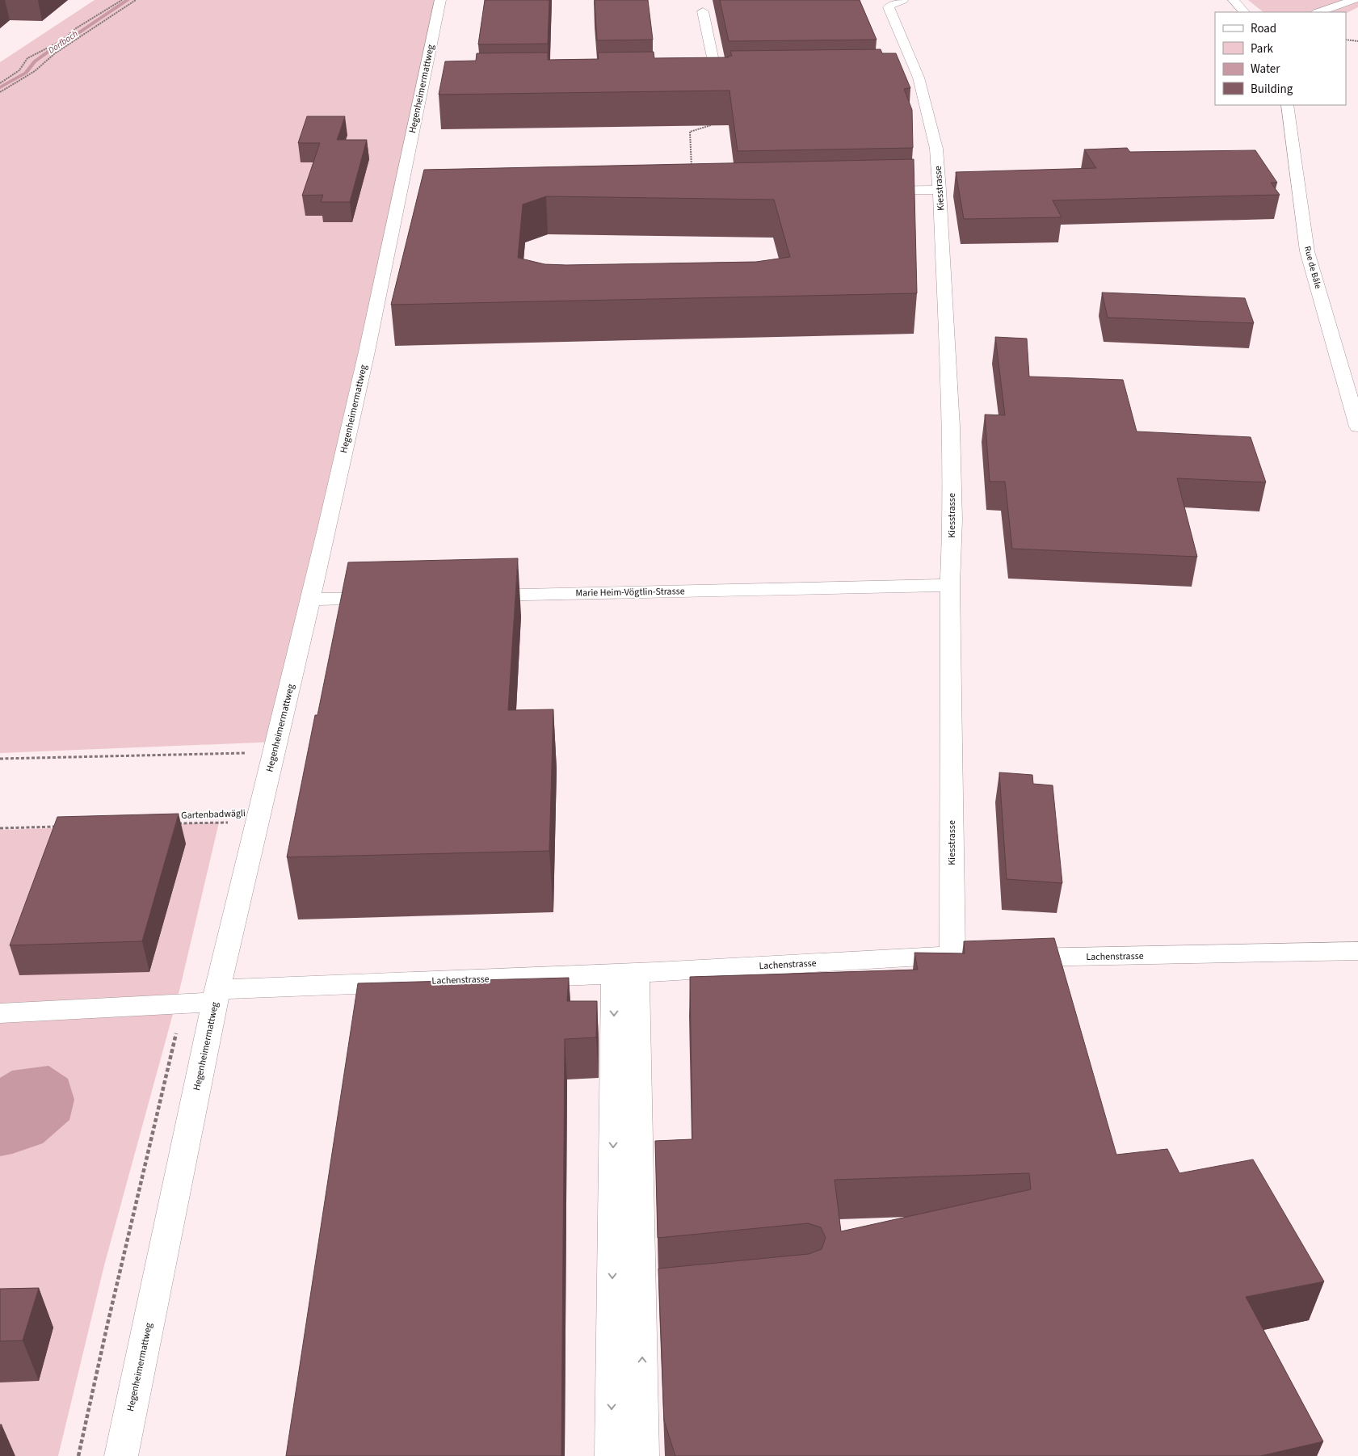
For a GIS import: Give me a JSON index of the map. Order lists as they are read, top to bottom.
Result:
{
  "streets": {
    "street": [
      "Hegenheimermattweg",
      "Kiesstrasse",
      "Rue de Bâle",
      "Marie Heim-Vögtlin-Strasse",
      "Lachenstrasse"
    ],
    "path": ["Gartenbadwägli"]
  },
  "crossings": [
    ["Hegenheimermattweg", "Gartenbadwägli"],
    ["Hegenheimermattweg", "Lachenstrasse"],
    ["Kiesstrasse", "Marie Heim-Vögtlin-Strasse"],
    ["Kiesstrasse", "Lachenstrasse"]
  ],
  "water": ["Dorfbach"],
  "legend": [
    "Road",
    "Park",
    "Water",
    "Building"
  ]
}
